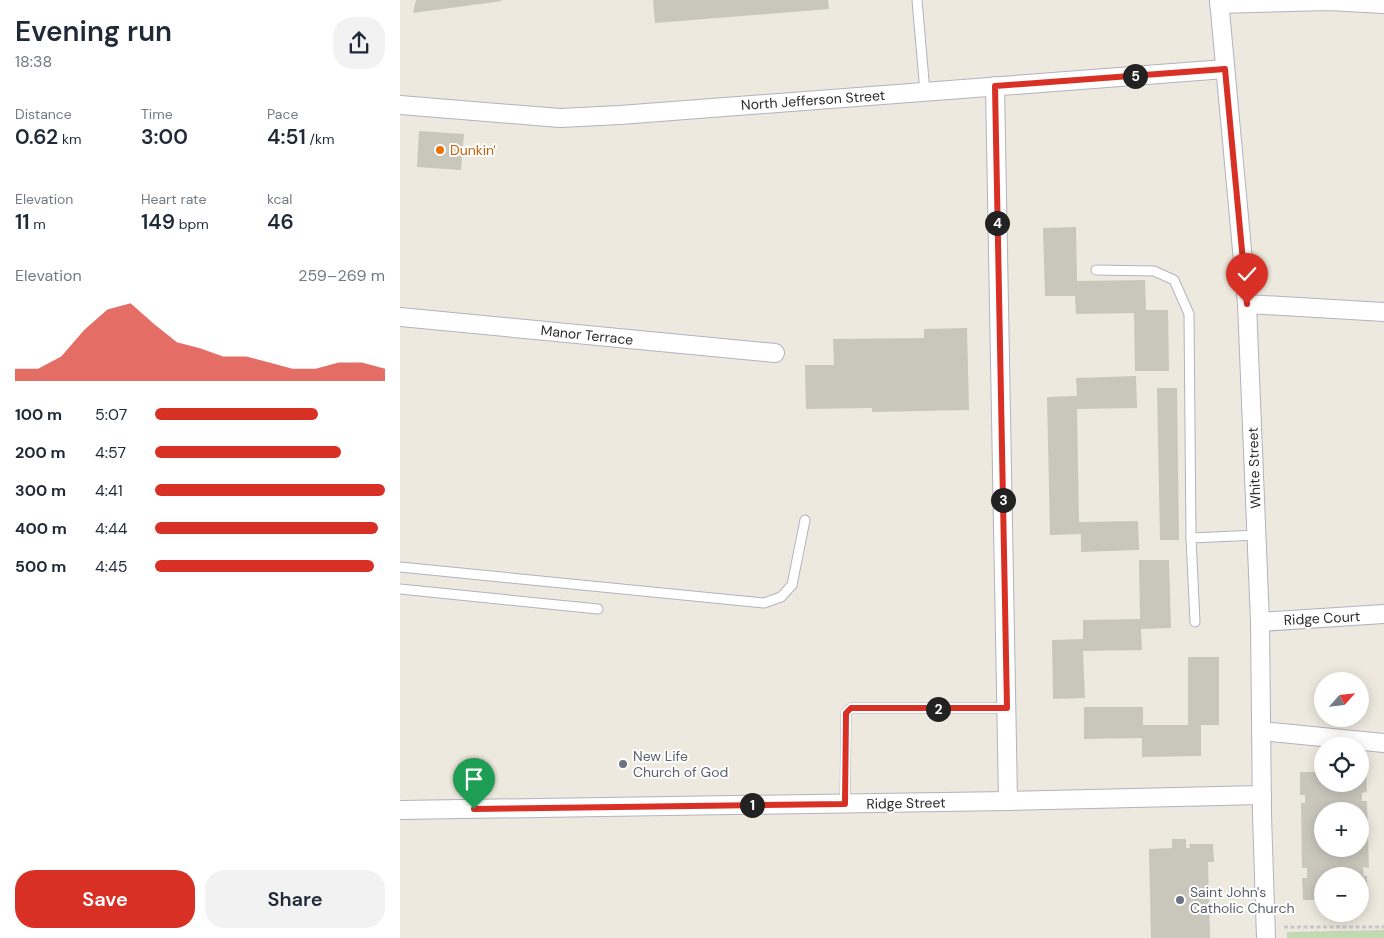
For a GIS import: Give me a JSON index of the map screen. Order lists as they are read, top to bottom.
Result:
{
  "streets": {
    "street": [
      "North Jefferson Street",
      "Manor Terrace",
      "White Street",
      "Ridge Court",
      "Ridge Street"
    ]
  },
  "crossings": [
    ["North Jefferson Street", "White Street"],
    ["White Street", "Ridge Court"],
    ["White Street", "Ridge Street"]
  ],
  "places": ["Dunkin'", "New Life Church of God", "Saint John's Catholic Church"],
  "north": "top right",
  "page": {
    "heading": ["Evening run", "18:38"],
    "pins": [
      "5",
      "4",
      "3",
      "2",
      "1"
    ],
    "stats": [
      ["Distance", "0.62 km"],
      ["Time", "3:00"],
      ["Pace", "4:51 /km"],
      ["Elevation", "11 m"],
      ["Heart rate", "149 bpm"],
      ["kcal", "46"]
    ],
    "chart": ["Elevation", "259–269 m"],
    "list": [
      {
        "name": "100 m",
        "note": "5:07"
      },
      {
        "name": "200 m",
        "note": "4:57"
      },
      {
        "name": "300 m",
        "note": "4:41"
      },
      {
        "name": "400 m",
        "note": "4:44"
      },
      {
        "name": "500 m",
        "note": "4:45"
      }
    ],
    "map_buttons": ["+", "−"],
    "buttons": ["Save", "Share"]
  }
}
